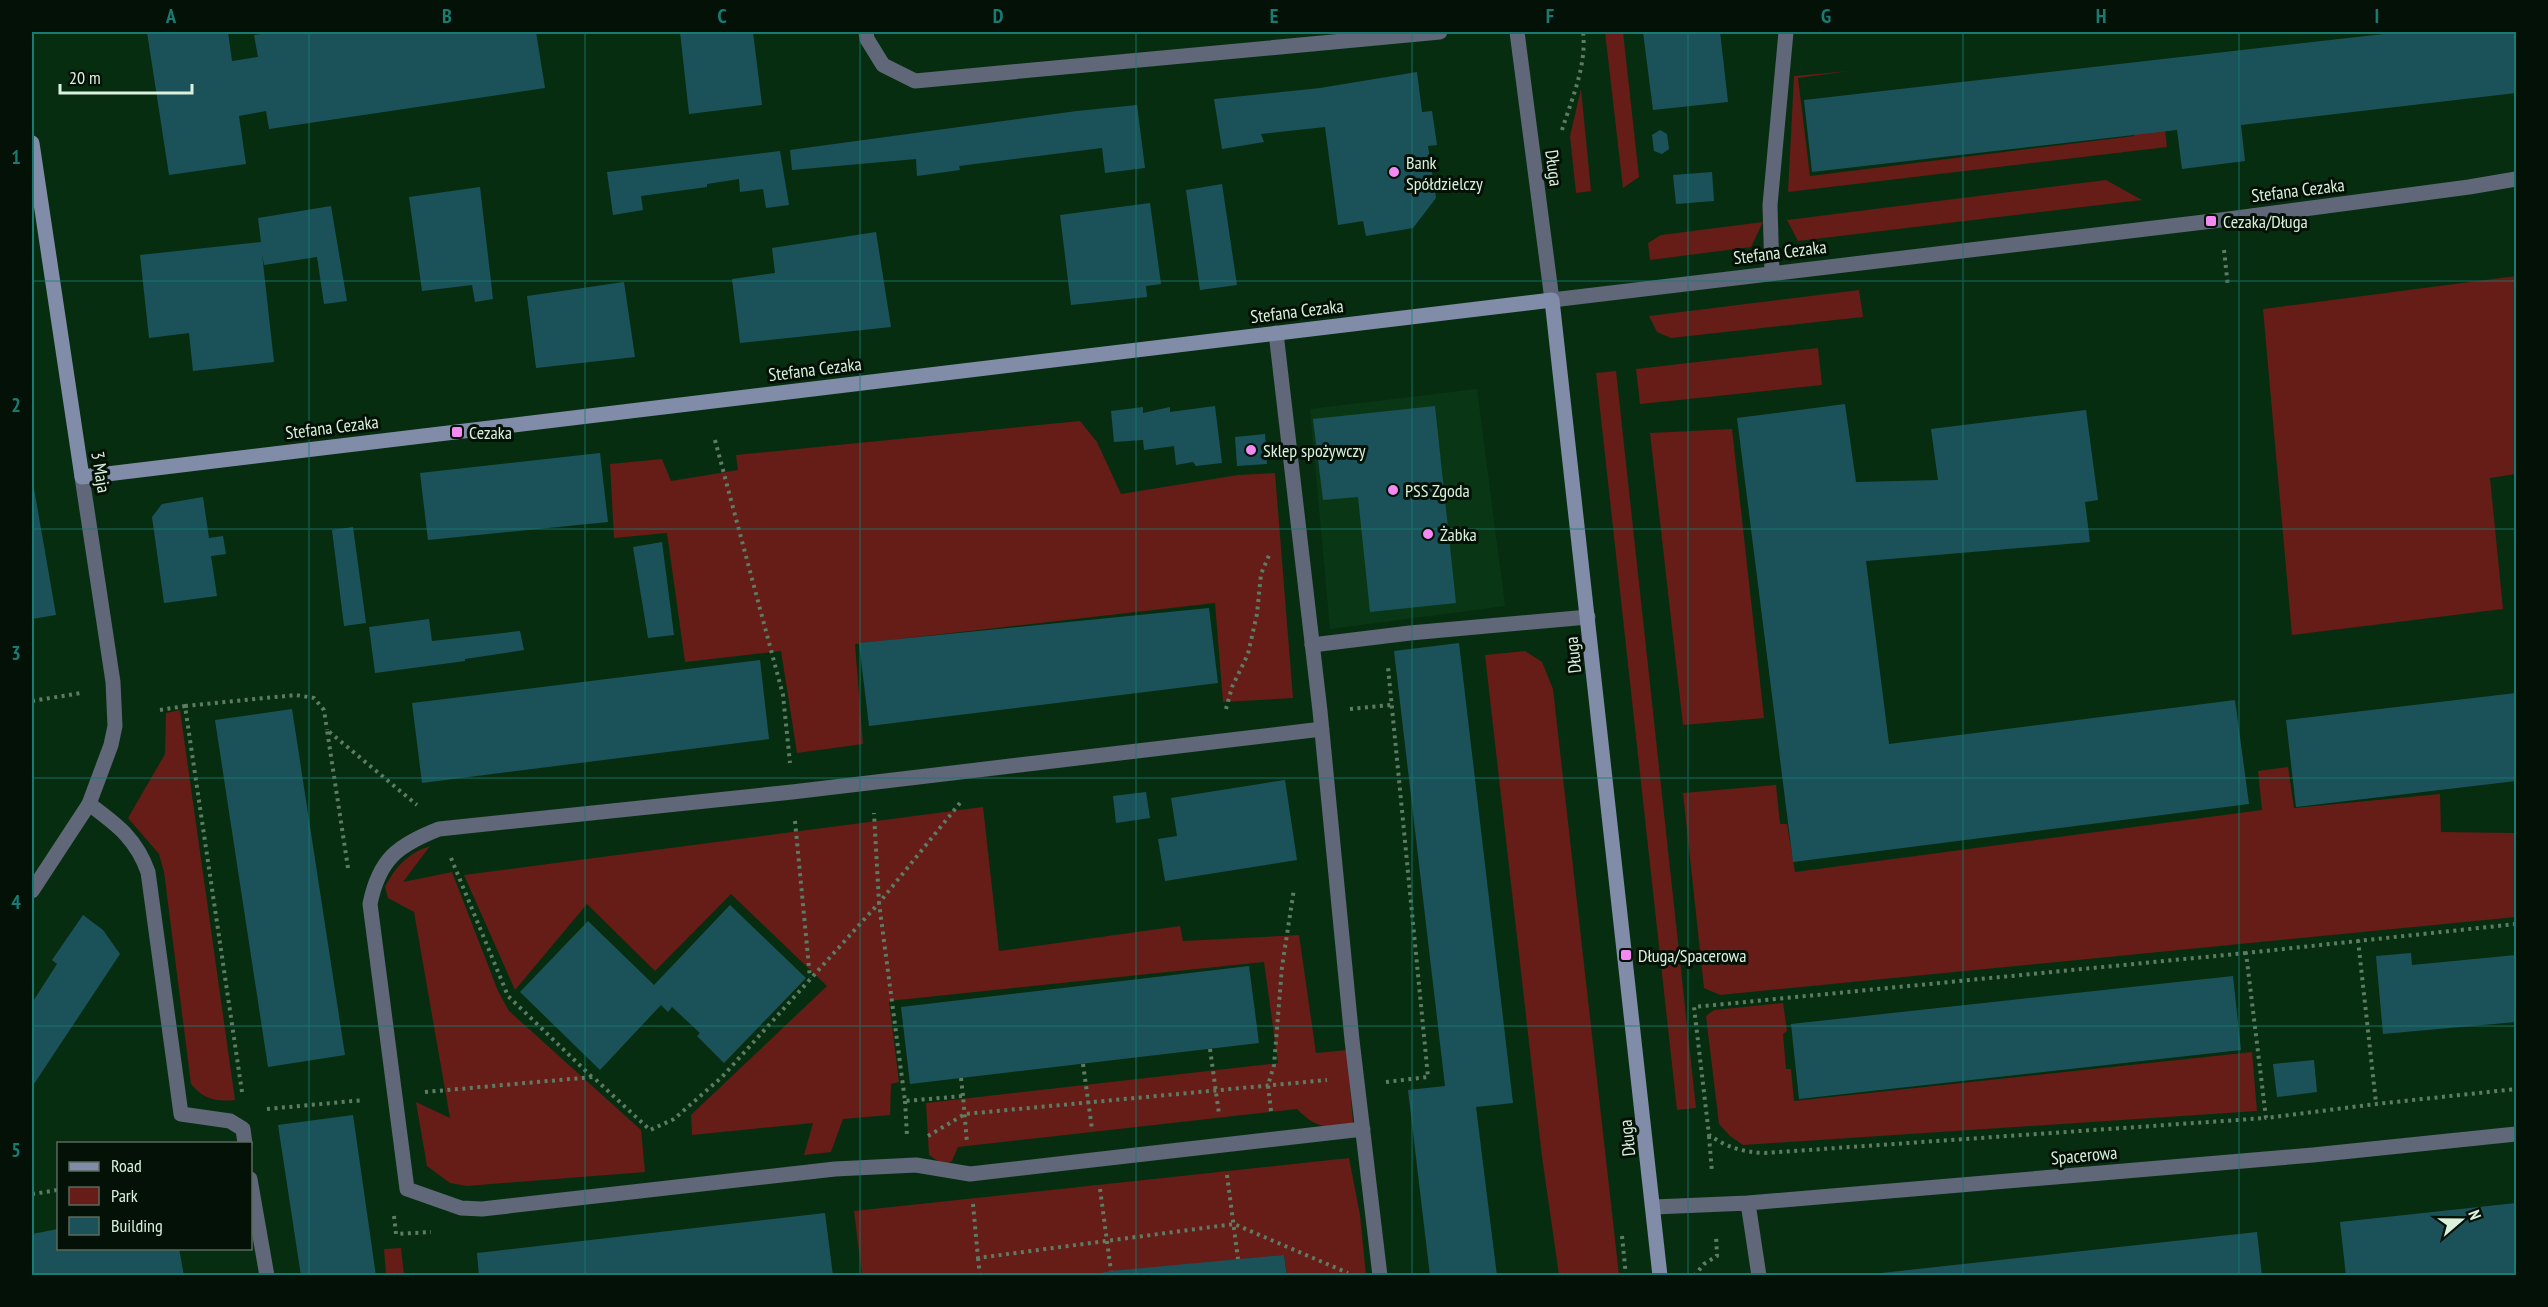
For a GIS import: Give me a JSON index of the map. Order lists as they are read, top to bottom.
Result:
{
  "streets": {
    "main road": ["Długa", "Stefana Cezaka", "3 Maja"],
    "street": ["Spacerowa"]
  },
  "crossings": [
    ["Długa", "Stefana Cezaka"],
    ["Długa", "Spacerowa"],
    ["Stefana Cezaka", "3 Maja"]
  ],
  "places": {
    "other": [
      "Bank Spółdzielczy",
      "Sklep spożywczy",
      "PSS Zgoda",
      "Żabka"
    ],
    "transit": ["Cezaka/Długa", "Cezaka", "Długa/Spacerowa"]
  },
  "legend": ["Road", "Park", "Building"],
  "scale_bar": "20 m",
  "north": "right",
  "grid": {
    "columns": [
      "A",
      "B",
      "C",
      "D",
      "E",
      "F",
      "G",
      "H",
      "I"
    ],
    "rows": [
      "1",
      "2",
      "3",
      "4",
      "5"
    ]
  }
}
